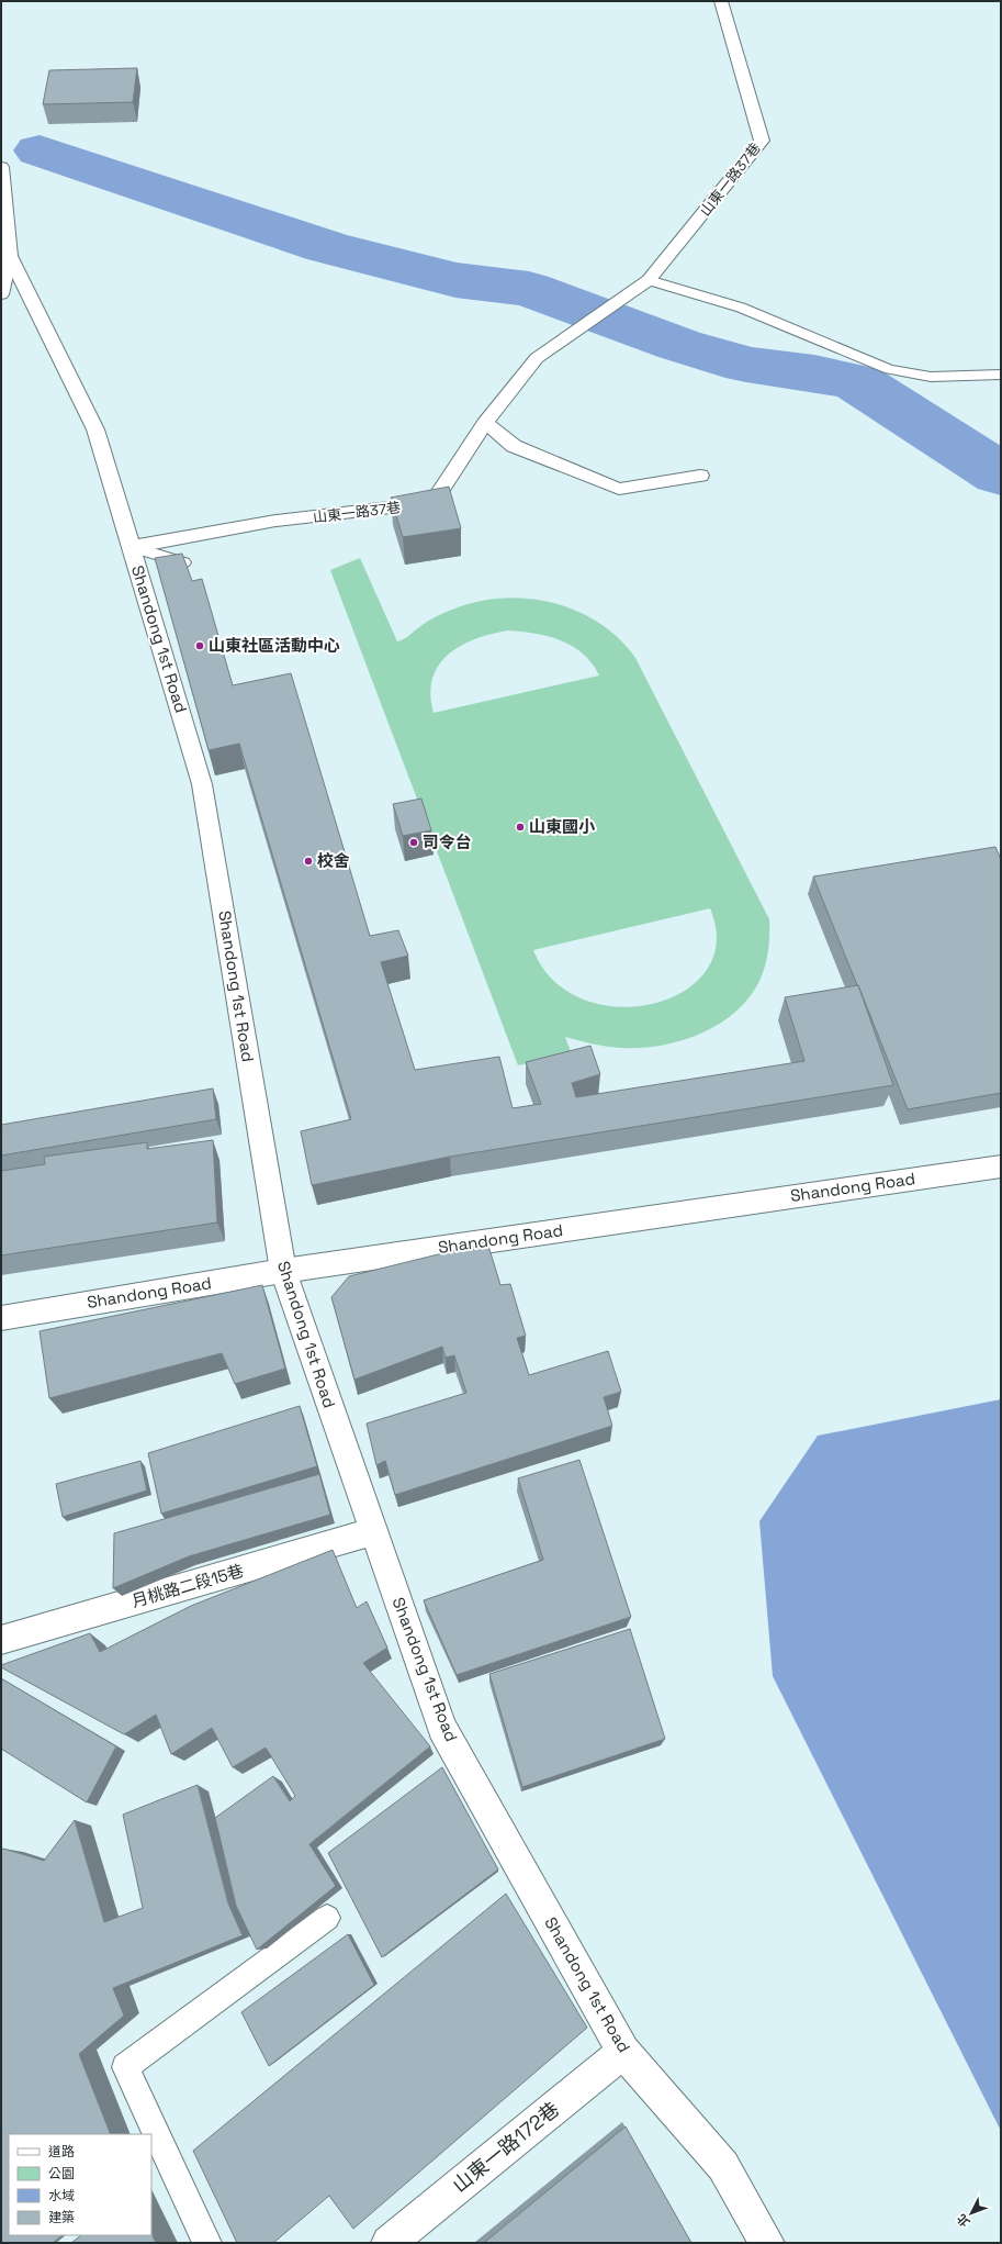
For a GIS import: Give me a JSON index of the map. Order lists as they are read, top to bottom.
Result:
{
  "streets": {
    "street": [
      "山東一路37巷",
      "Shandong 1st Road",
      "Shandong Road",
      "月桃路二段15巷",
      "山東一路172巷"
    ]
  },
  "crossings": [
    ["山東一路37巷", "Shandong 1st Road"],
    ["Shandong 1st Road", "Shandong Road"],
    ["Shandong 1st Road", "月桃路二段15巷"],
    ["Shandong 1st Road", "山東一路172巷"]
  ],
  "places": [
    "山東社區活動中心",
    "山東國小",
    "司令台",
    "校舍"
  ],
  "legend": [
    "道路",
    "公園",
    "水域",
    "建築"
  ],
  "north": "bottom left"
}
